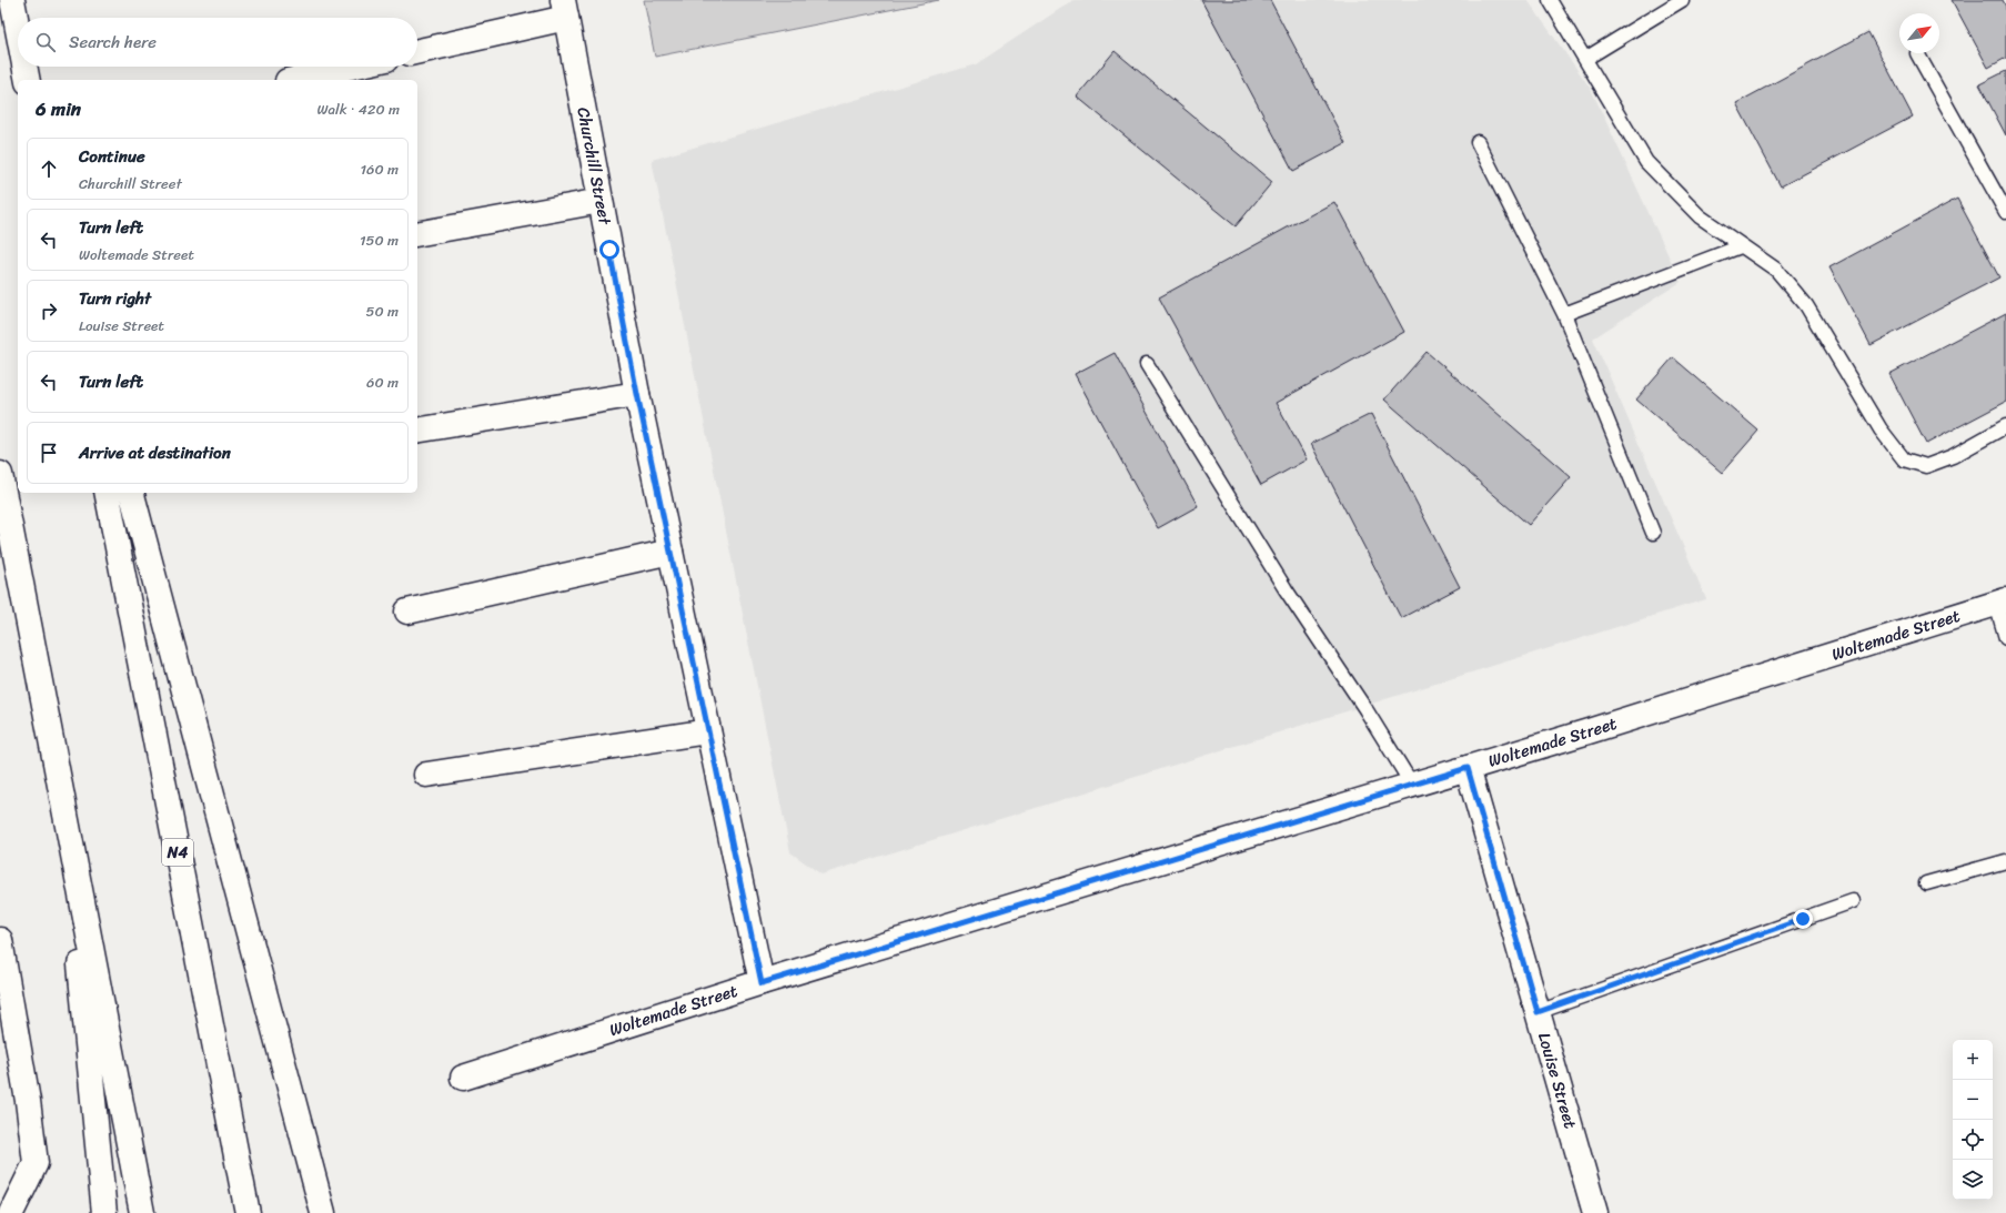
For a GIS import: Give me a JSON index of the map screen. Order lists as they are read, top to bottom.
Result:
{
  "streets": {
    "main road": [
      "Churchill Street",
      "Woltemade Street",
      "N4",
      "Louise Street"
    ]
  },
  "crossings": [
    ["Churchill Street", "Woltemade Street"],
    ["Woltemade Street", "Louise Street"]
  ],
  "north": "top right",
  "page": {
    "search": "Search here",
    "heading": ["6 min", "Walk · 420 m"],
    "list": [
      ["Continue", "Churchill Street", "160 m"],
      ["Turn left", "Woltemade Street", "150 m"],
      ["Turn right", "Louise Street", "50 m"],
      ["Turn left", "60 m"],
      "Arrive at destination"
    ],
    "map_buttons": ["+", "−"]
  }
}
